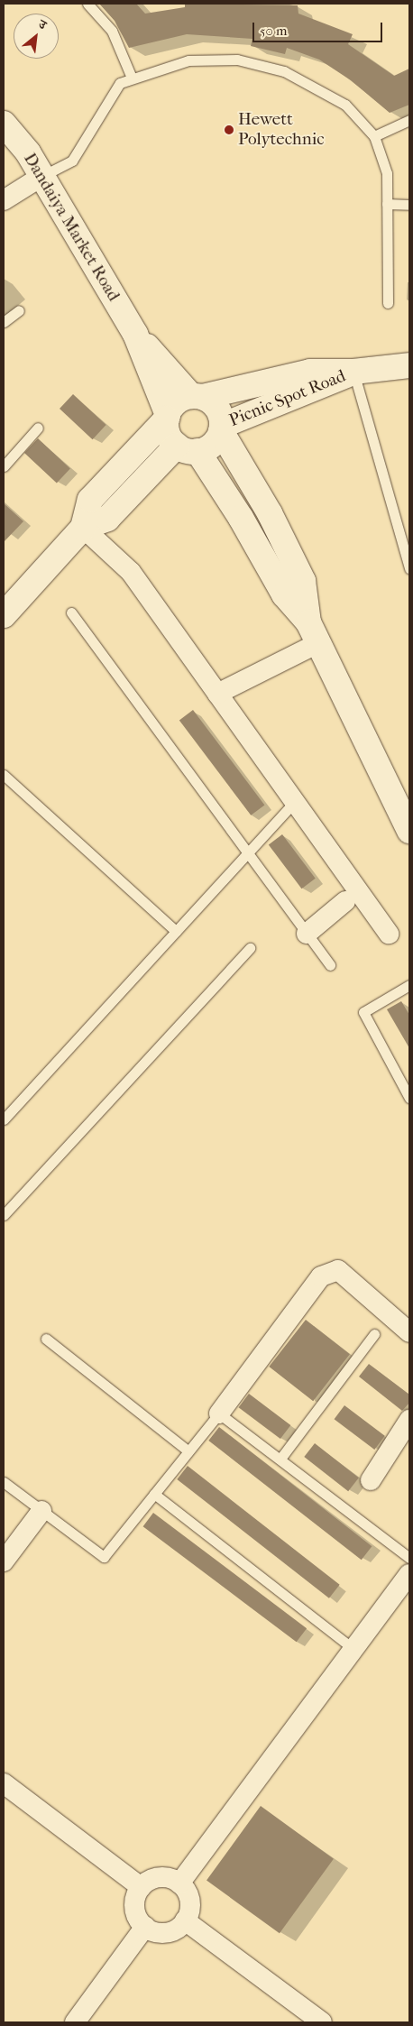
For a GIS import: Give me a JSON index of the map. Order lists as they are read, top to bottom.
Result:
{
  "streets": {
    "street": ["Dandaiya Market Road", "Picnic Spot Road"]
  },
  "places": ["Hewett Polytechnic"],
  "scale_bar": "50 m",
  "north": "top right"
}
